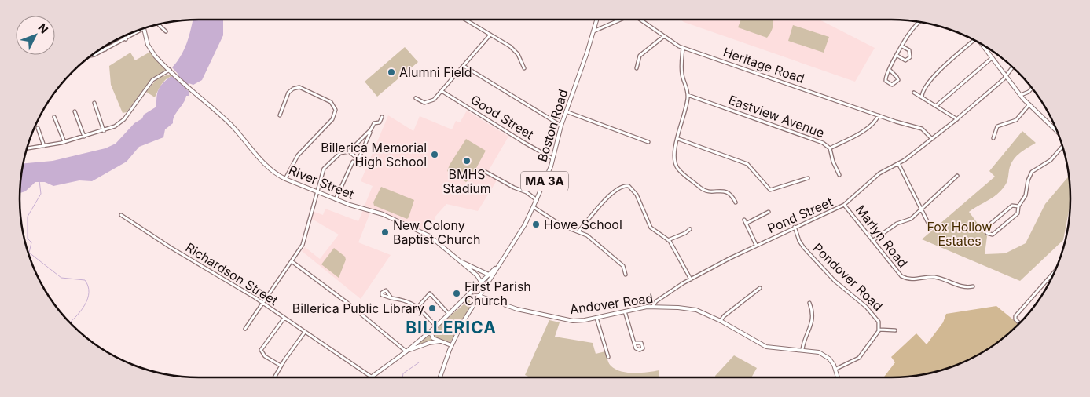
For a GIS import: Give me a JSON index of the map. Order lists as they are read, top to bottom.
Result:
{
  "streets": {
    "main road": [
      "Boston Road",
      "MA 3A",
      "River Street",
      "Andover Road"
    ],
    "street": [
      "Heritage Road",
      "Eastview Avenue",
      "Good Street",
      "Pond Street",
      "Marlyn Road",
      "Richardson Street",
      "Pondover Road"
    ]
  },
  "crossings": [
    ["Heritage Road", "Boston Road"],
    ["Heritage Road", "Pond Street"],
    ["Good Street", "Boston Road"],
    ["Boston Road", "MA 3A"],
    ["Boston Road", "River Street"],
    ["Boston Road", "Andover Road"],
    ["MA 3A", "River Street"],
    ["Pond Street", "Marlyn Road"],
    ["Pond Street", "Pondover Road"],
    ["Pond Street", "Andover Road"],
    ["Pondover Road", "Andover Road"]
  ],
  "districts": ["BILLERICA"],
  "parks": ["Fox Hollow Estates"],
  "places": [
    "Alumni Field",
    "Billerica Memorial High School",
    "BMHS Stadium",
    "Howe School",
    "New Colony Baptist Church",
    "First Parish Church",
    "Billerica Public Library"
  ],
  "north": "top right"
}
